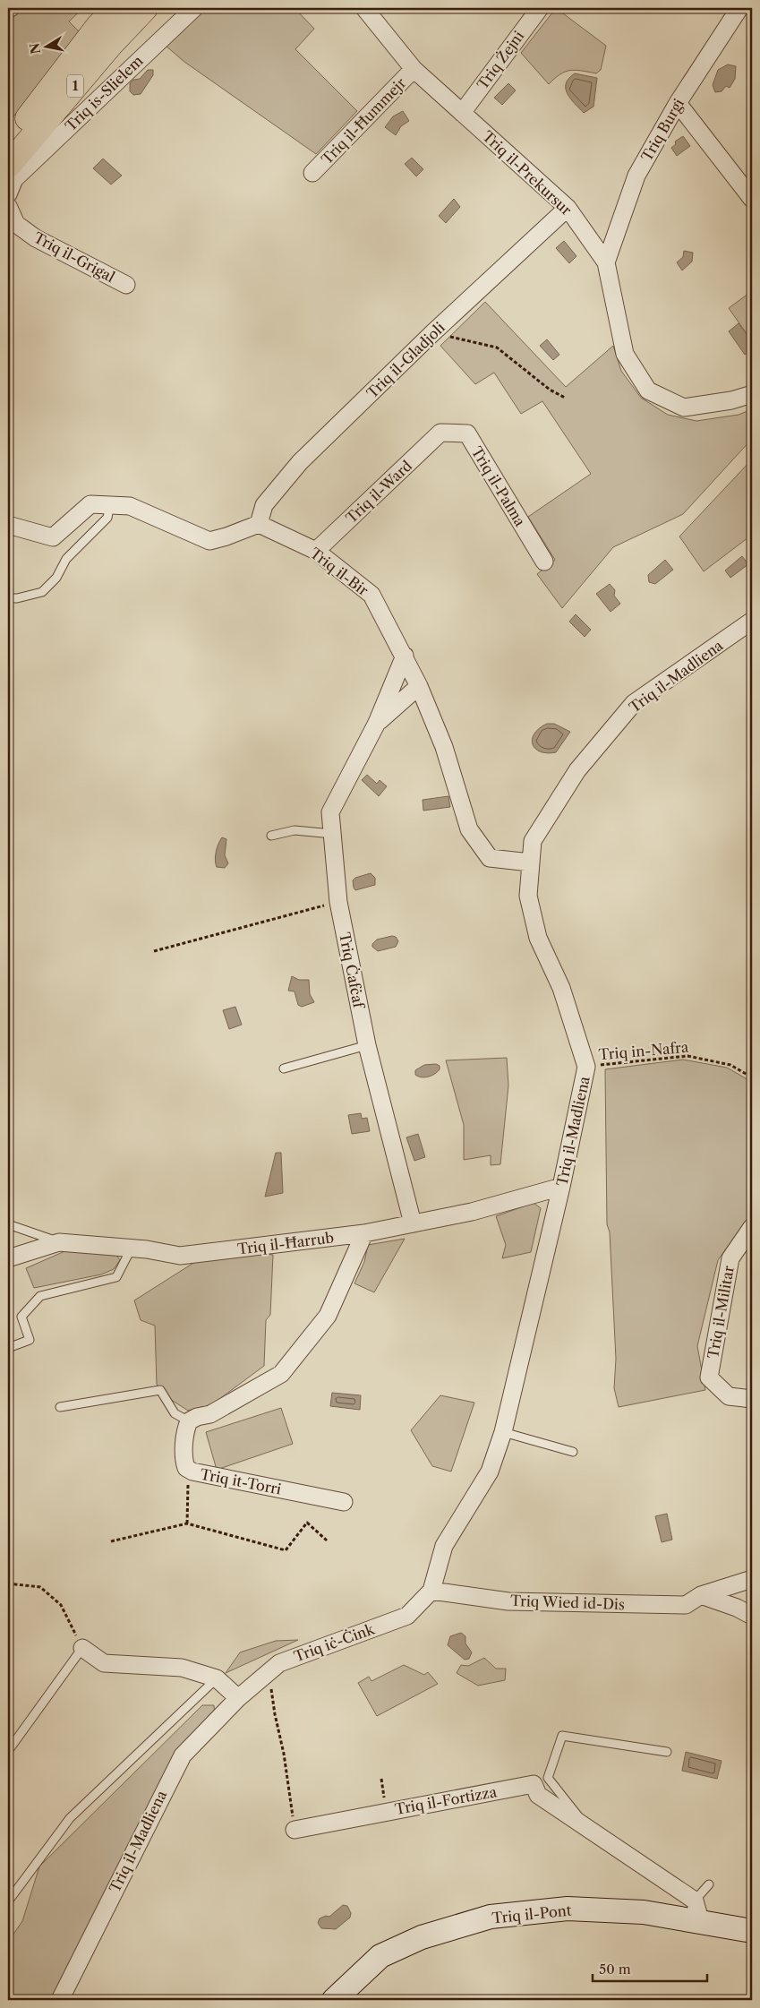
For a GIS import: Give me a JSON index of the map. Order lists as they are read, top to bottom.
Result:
{
  "streets": {
    "highway": ["1"],
    "street": [
      "Triq Żejni",
      "Triq is-Slielem",
      "Triq il-Ħummejr",
      "Triq Burgi",
      "Triq il-Prekursur",
      "Triq il-Grigal",
      "Triq il-Gladjoli",
      "Triq il-Palma",
      "Triq il-Ward",
      "Triq il-Bir",
      "Triq il-Madliena",
      "Triq Ċafċaf",
      "Triq il-Ħarrub",
      "Triq il-Militar",
      "Triq it-Torri",
      "Triq Wied id-Dis",
      "Triq iċ-Ċink",
      "Triq il-Fortizza",
      "Triq il-Pont"
    ],
    "path": ["Triq in-Nafra"]
  },
  "crossings": [
    ["Triq Żejni", "Triq il-Prekursur"],
    ["1", "Triq is-Slielem"],
    ["Triq il-Ħummejr", "Triq il-Prekursur"],
    ["Triq Burgi", "Triq il-Prekursur"],
    ["Triq il-Prekursur", "Triq il-Gladjoli"],
    ["Triq il-Gladjoli", "Triq il-Bir"],
    ["Triq il-Palma", "Triq il-Ward"],
    ["Triq il-Ward", "Triq il-Bir"],
    ["Triq il-Bir", "Triq il-Madliena"],
    ["Triq il-Bir", "Triq Ċafċaf"],
    ["Triq il-Madliena", "Triq in-Nafra"],
    ["Triq il-Madliena", "Triq il-Ħarrub"],
    ["Triq il-Madliena", "Triq Wied id-Dis"],
    ["Triq il-Madliena", "Triq iċ-Ċink"],
    ["Triq Ċafċaf", "Triq il-Ħarrub"],
    ["Triq Wied id-Dis", "Triq iċ-Ċink"]
  ],
  "scale_bar": "50 m",
  "north": "left"
}
